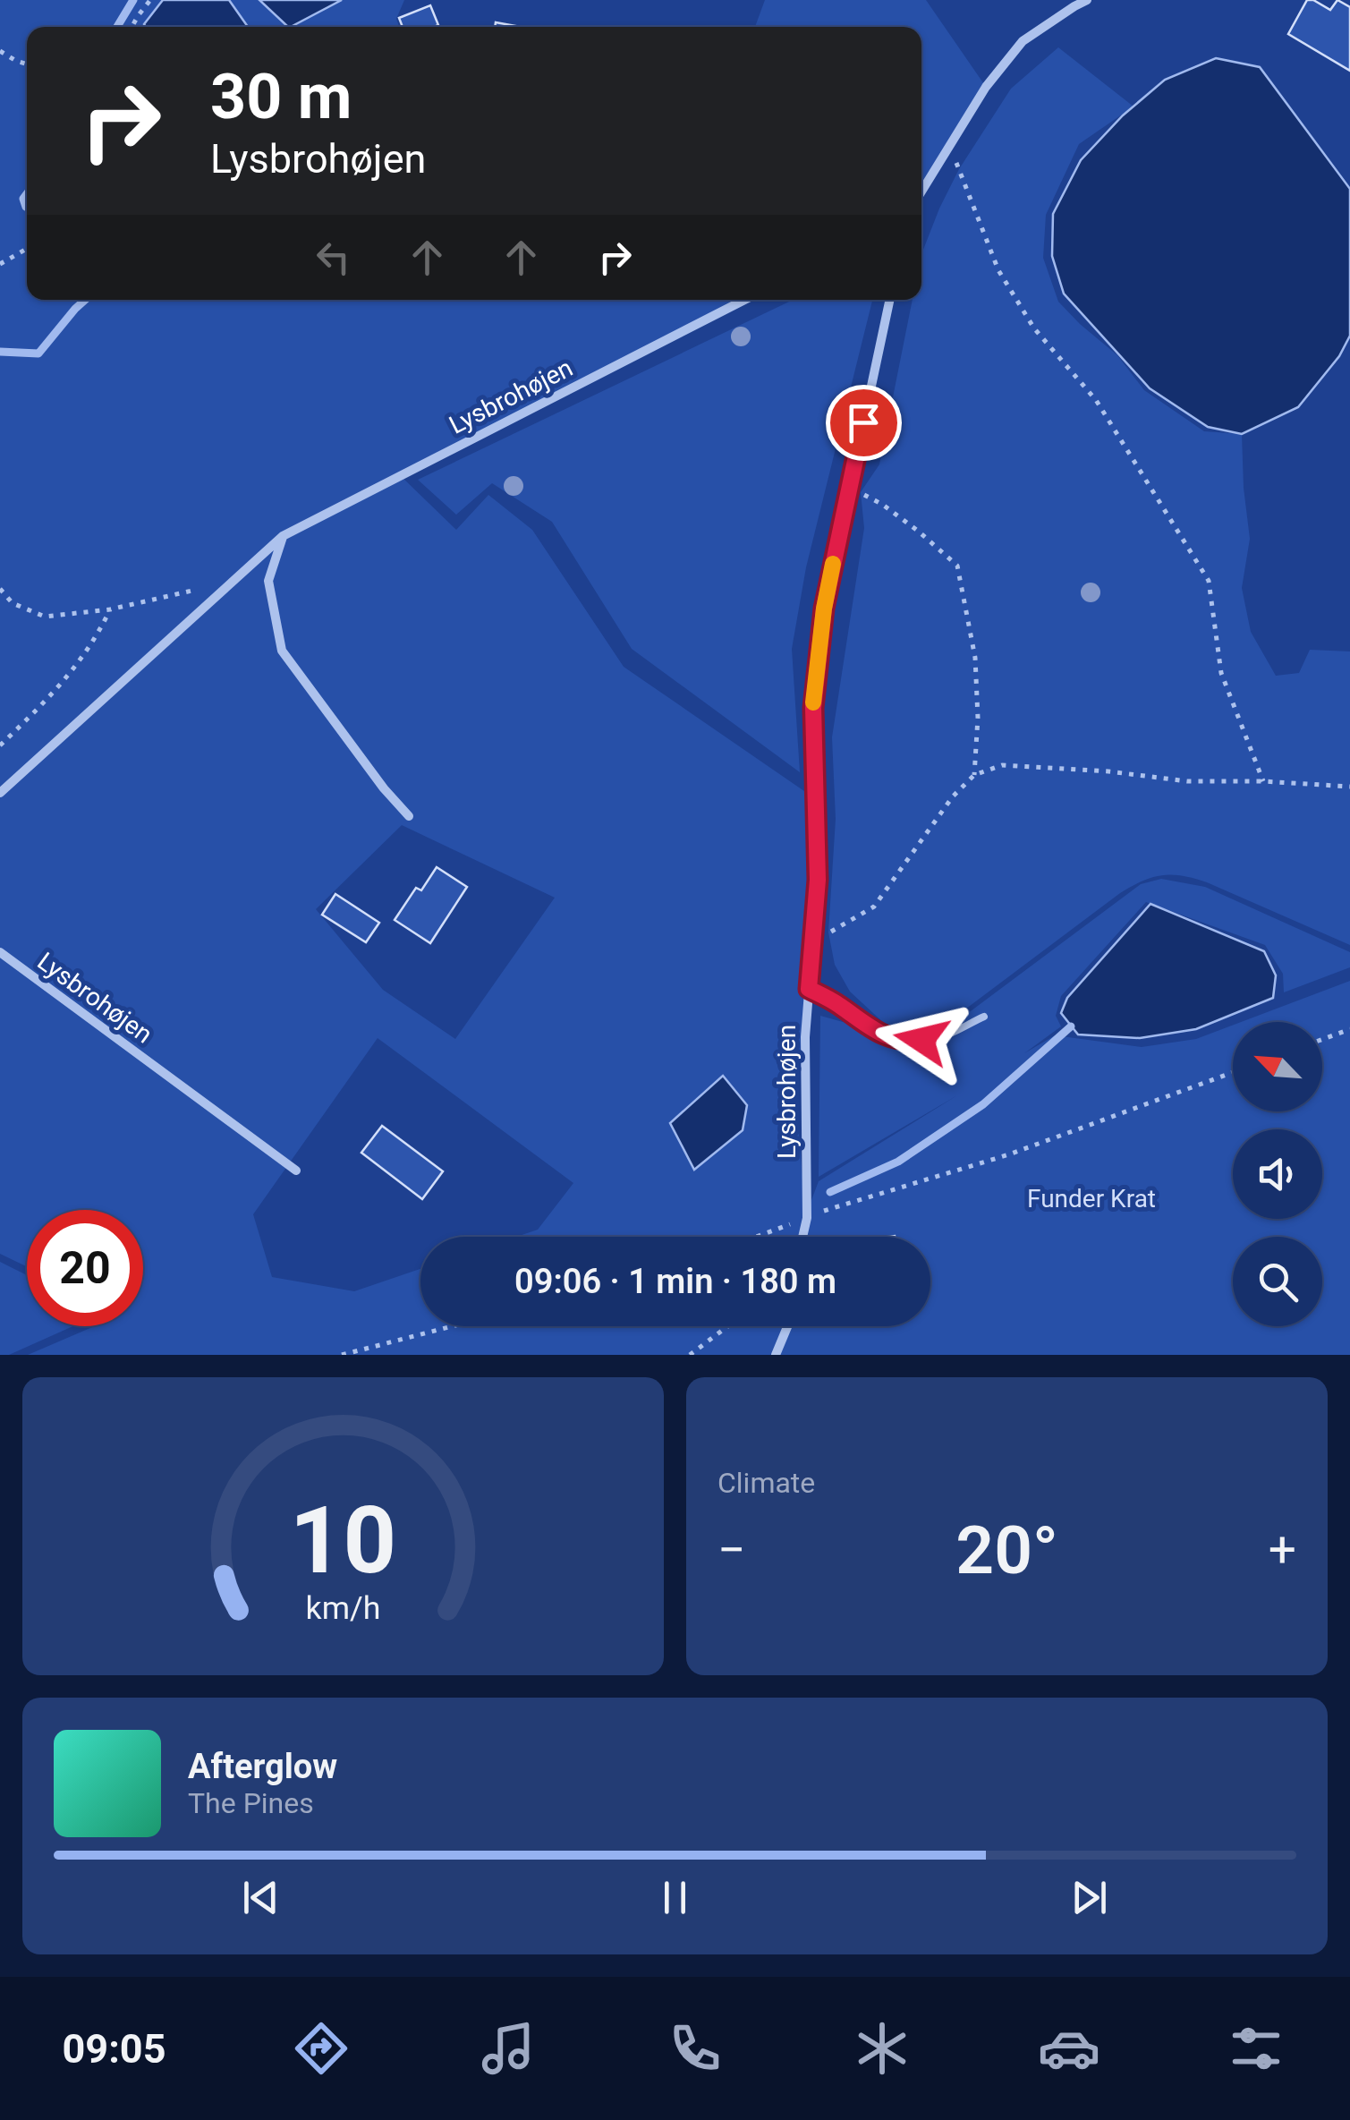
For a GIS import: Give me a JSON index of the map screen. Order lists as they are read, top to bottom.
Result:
{
  "streets": {
    "street": ["Lysbrohøjen"]
  },
  "parks": ["Funder Krat"],
  "north": "top left",
  "page": {
    "turn": ["30 m", "Lysbrohøjen"],
    "limit": "20",
    "trip": "09:06 · 1 min · 180 m",
    "tile": "Climate",
    "heat": ["−", "20°", "+"],
    "song": ["Afterglow", "The Pines"],
    "tabs": "09:05",
    "gauge": ["10", "km/h"]
  }
}
